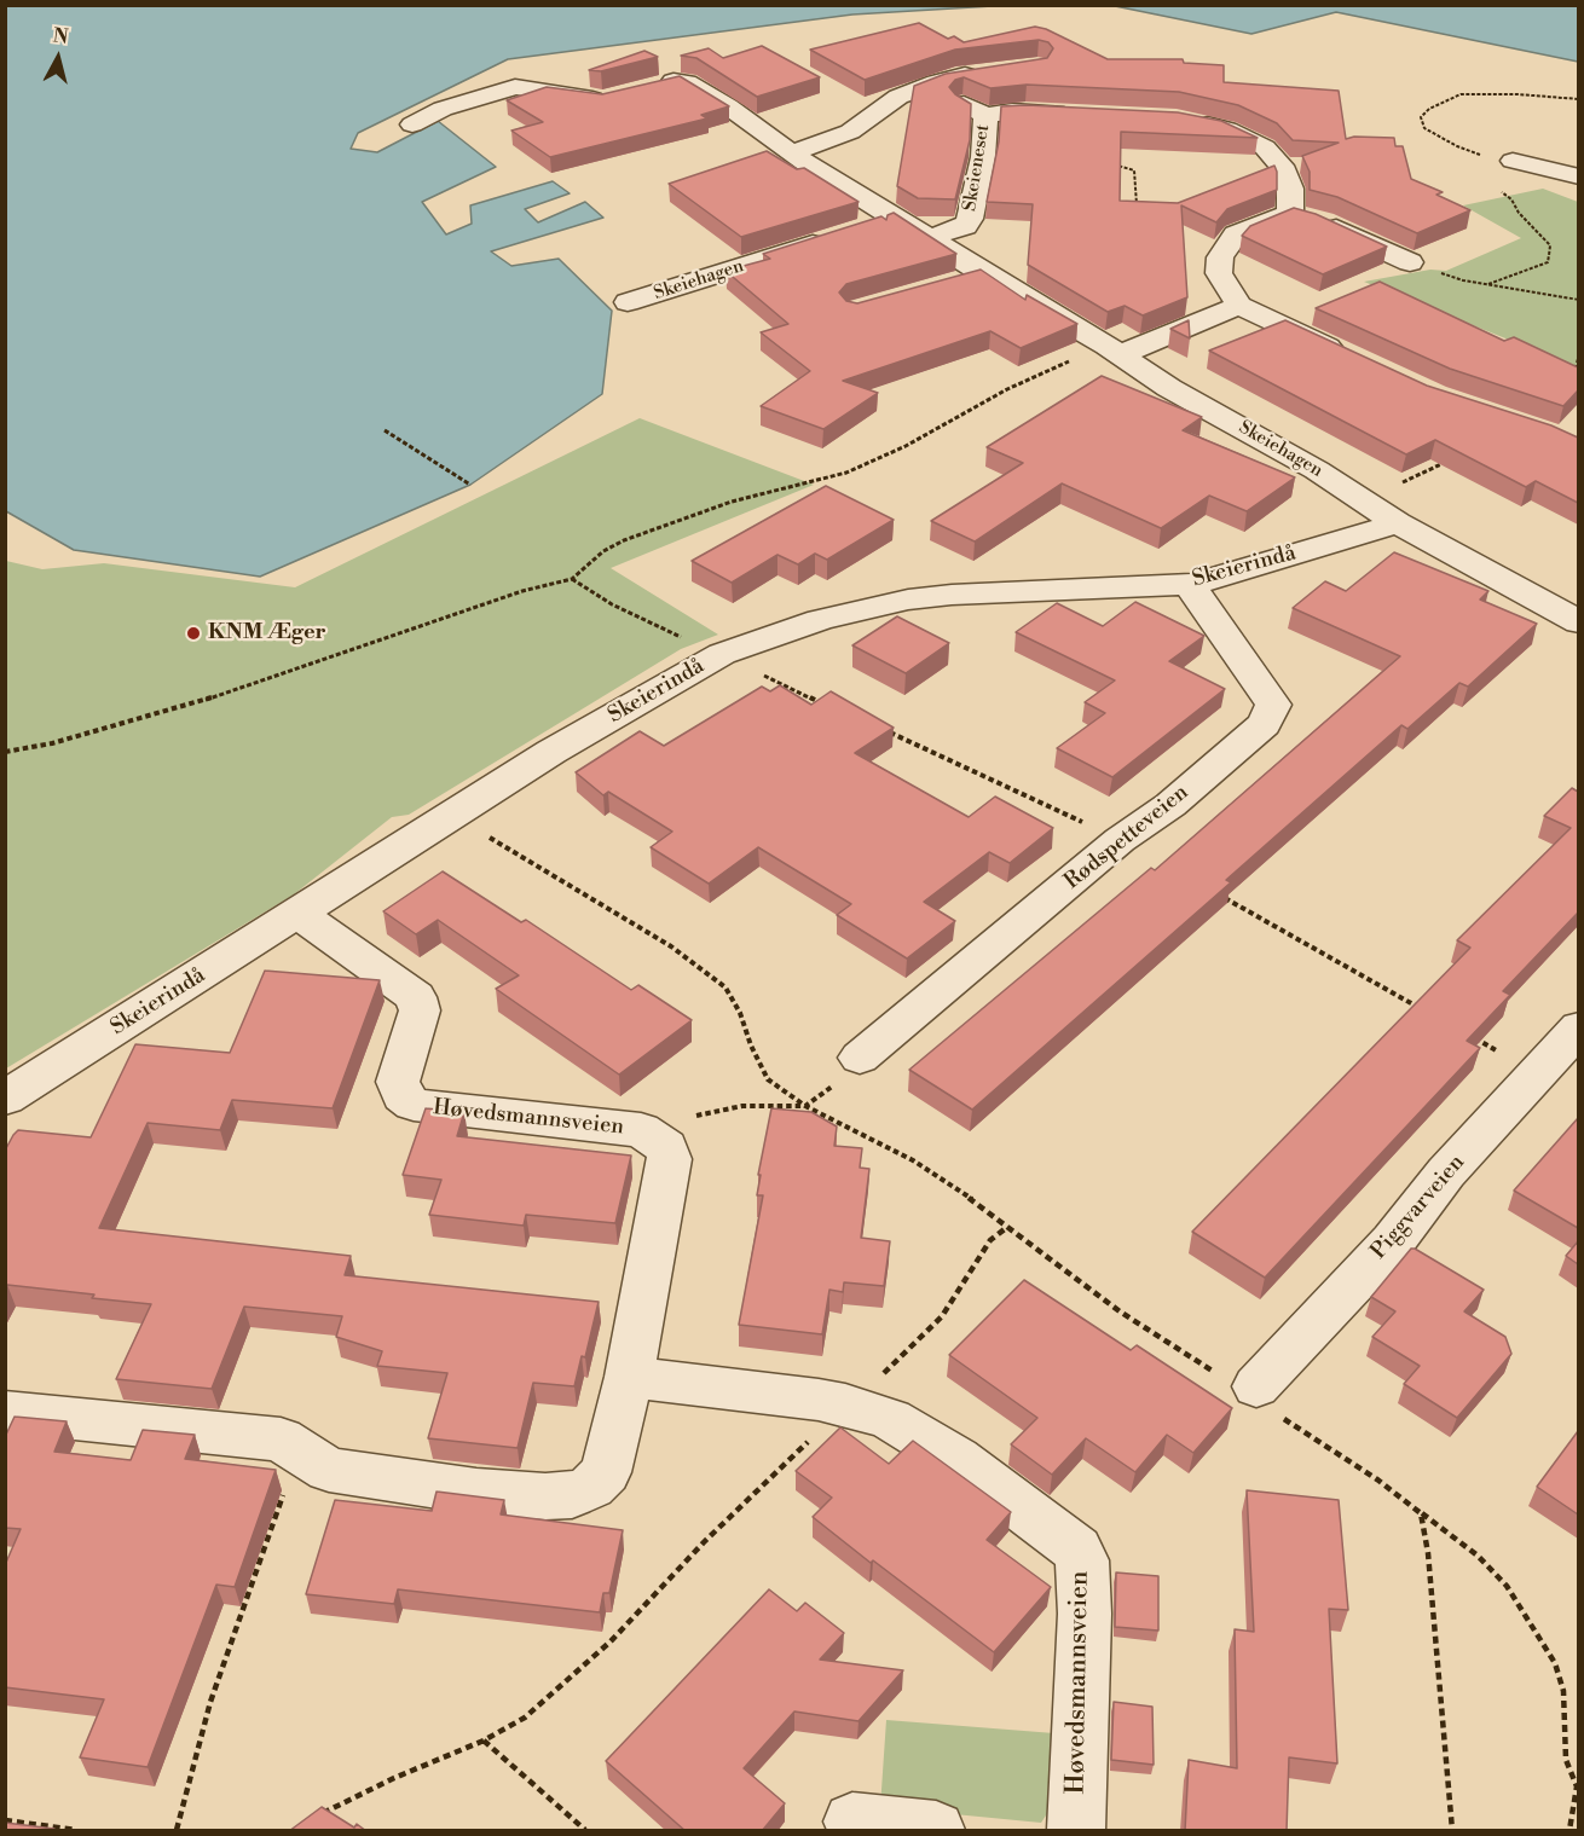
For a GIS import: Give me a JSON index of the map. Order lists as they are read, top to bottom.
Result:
{
  "streets": {
    "street": [
      "Skeieneset",
      "Skeiehagen",
      "Skeierindå",
      "Rødspetteveien",
      "Høvedsmannsveien",
      "Piggvarveien"
    ]
  },
  "crossings": [
    ["Skeieneset", "Skeiehagen"],
    ["Skeiehagen", "Skeierindå"],
    ["Skeierindå", "Rødspetteveien"],
    ["Skeierindå", "Høvedsmannsveien"]
  ],
  "places": ["KNM Æger"],
  "north": "top"
}
